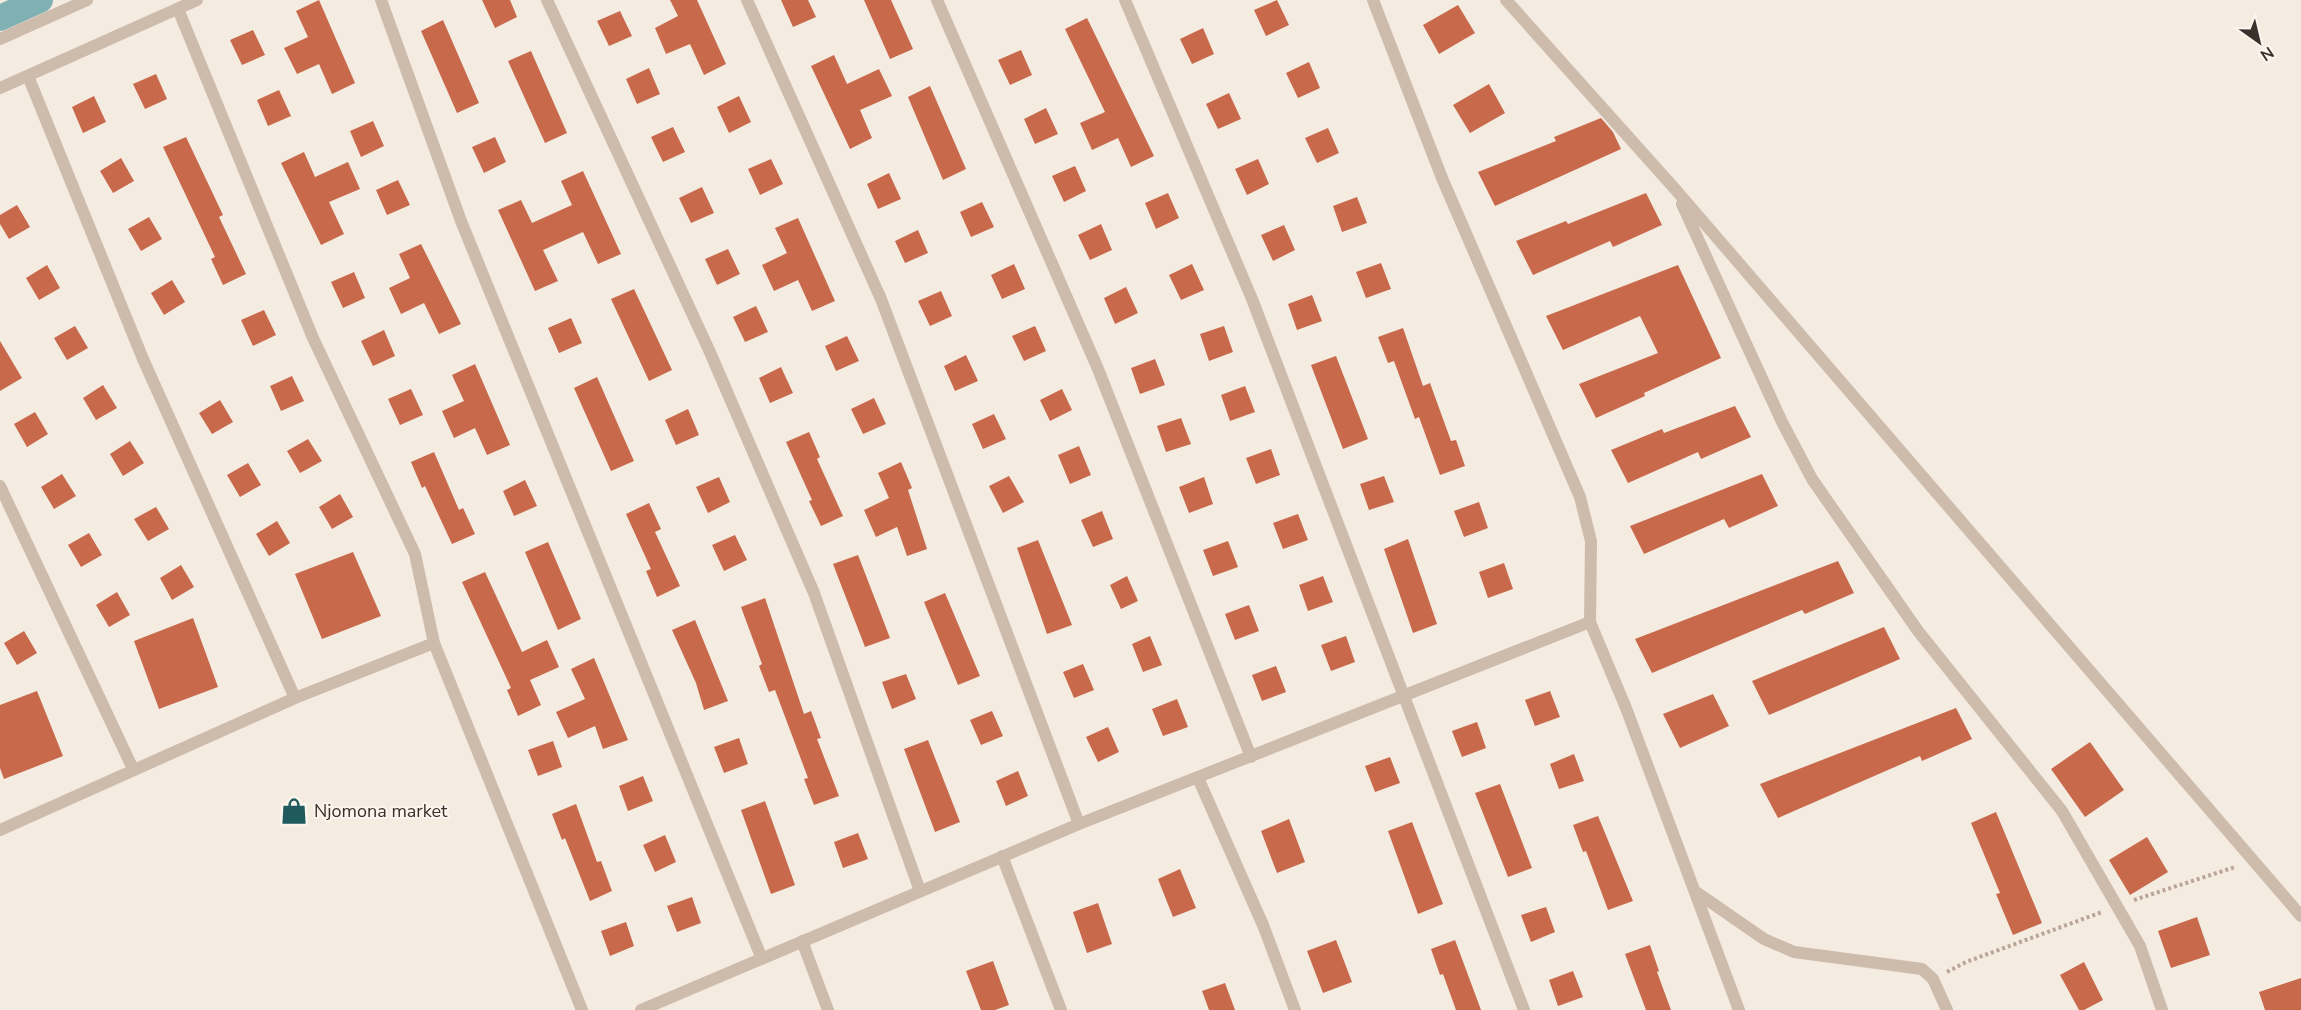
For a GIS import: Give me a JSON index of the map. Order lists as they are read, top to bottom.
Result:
{
  "places": {
    "shop": ["Njomona market"]
  },
  "north": "bottom right"
}
